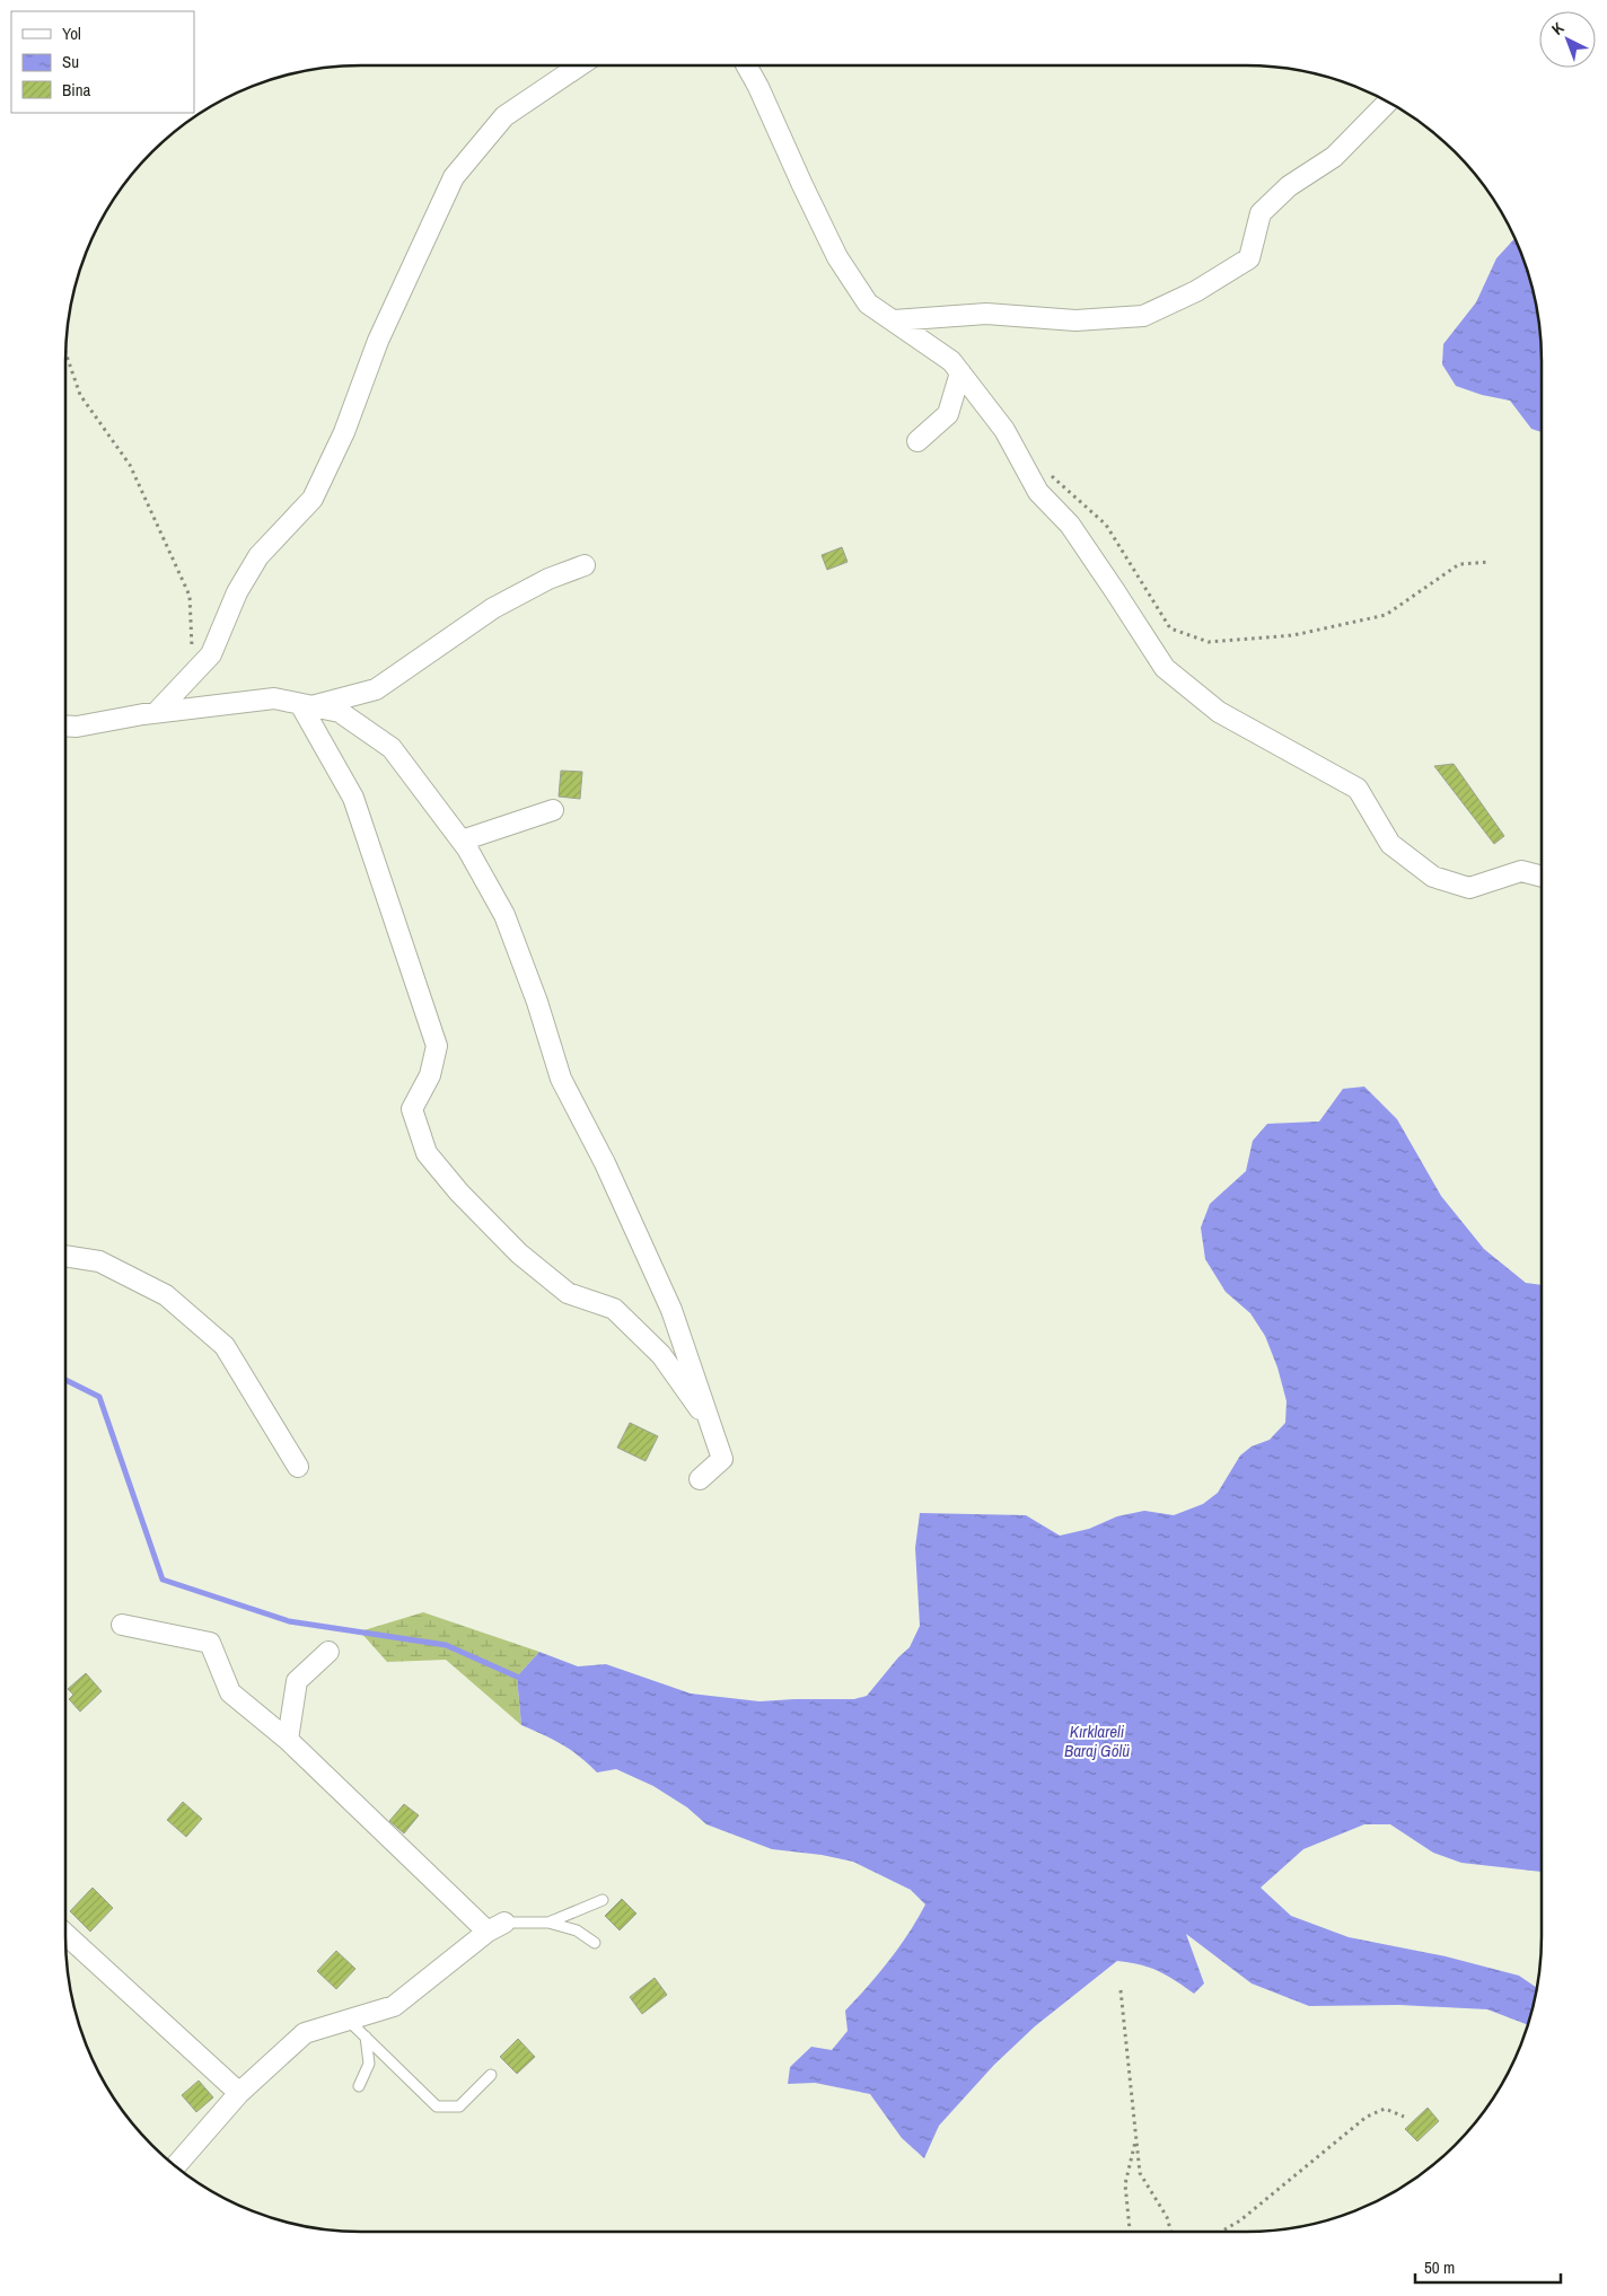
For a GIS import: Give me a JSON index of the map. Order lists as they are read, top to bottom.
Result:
{
  "water": ["Kırklareli Baraj Gölü"],
  "legend": ["Yol", "Su", "Bina"],
  "scale_bar": "50 m",
  "north": "top left"
}
